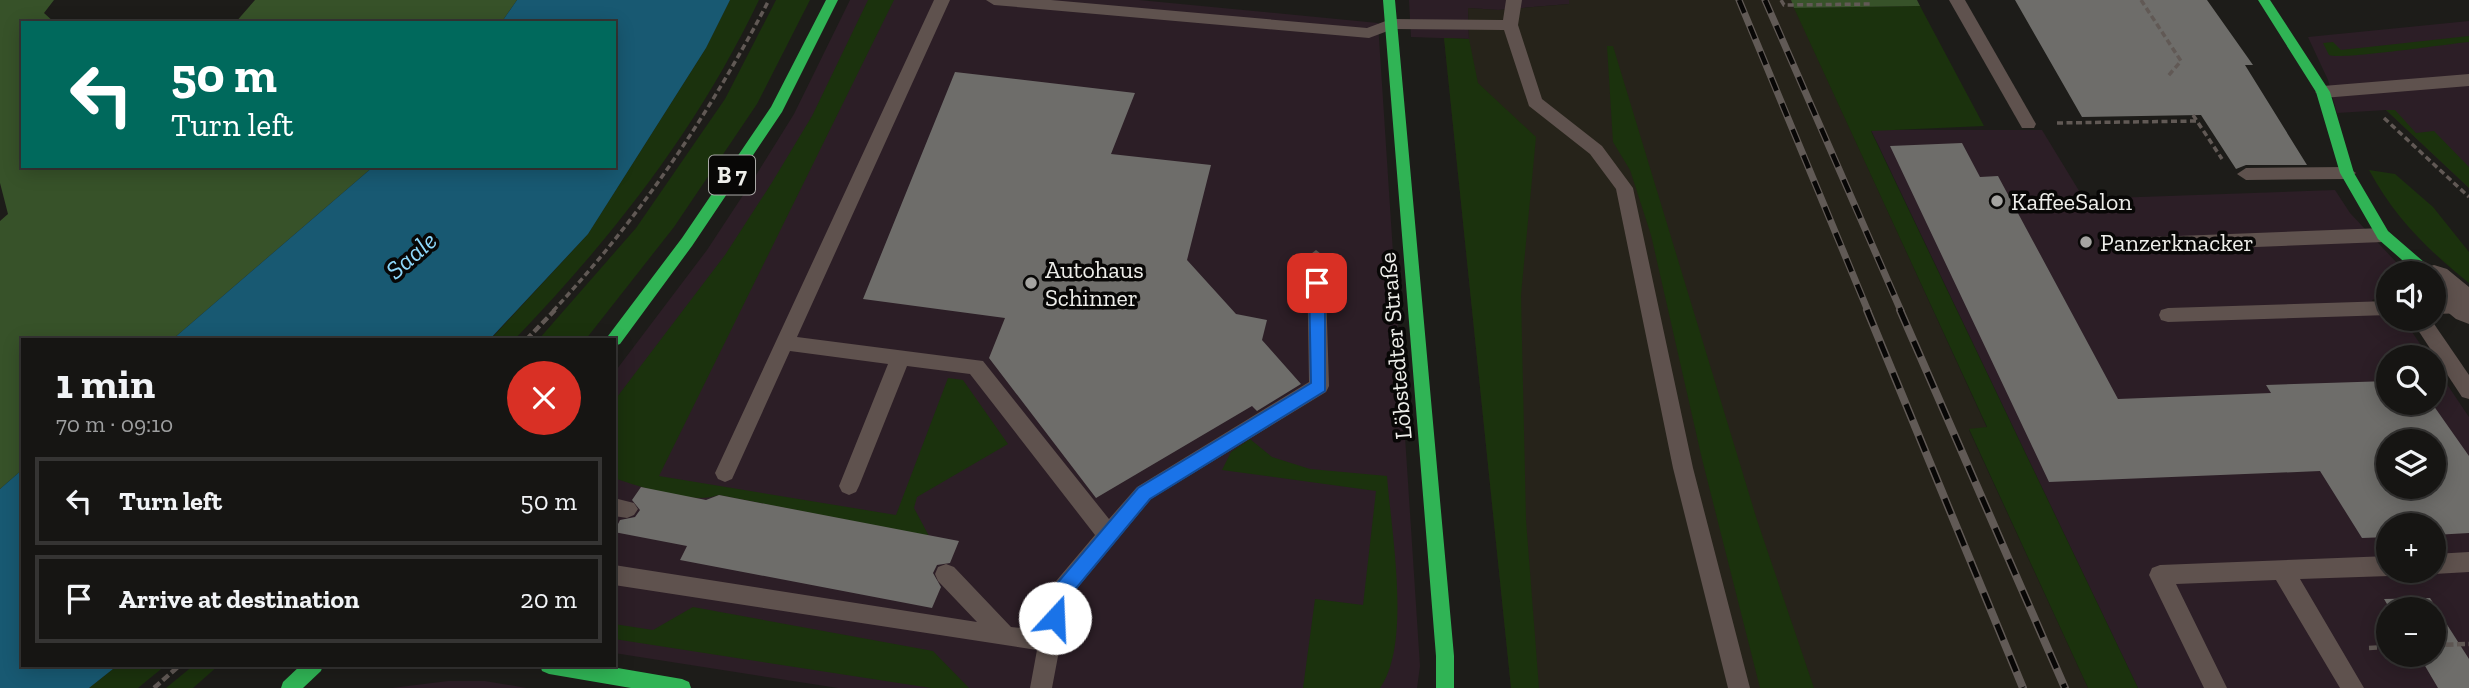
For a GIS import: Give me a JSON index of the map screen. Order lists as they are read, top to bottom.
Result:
{
  "streets": {
    "street": ["B 7", "Löbstedter Straße"]
  },
  "water": ["Saale"],
  "places": ["KaffeeSalon", "Panzerknacker", "Autohaus Schinner"],
  "page": {
    "turn": ["50 m", "Turn left"],
    "map_buttons": ["+", "−"],
    "heading": ["1 min", "70 m · 09:10"],
    "list": [
      {
        "name": "Turn left",
        "value": "50 m"
      },
      {
        "name": "Arrive at destination",
        "value": "20 m"
      }
    ]
  }
}
